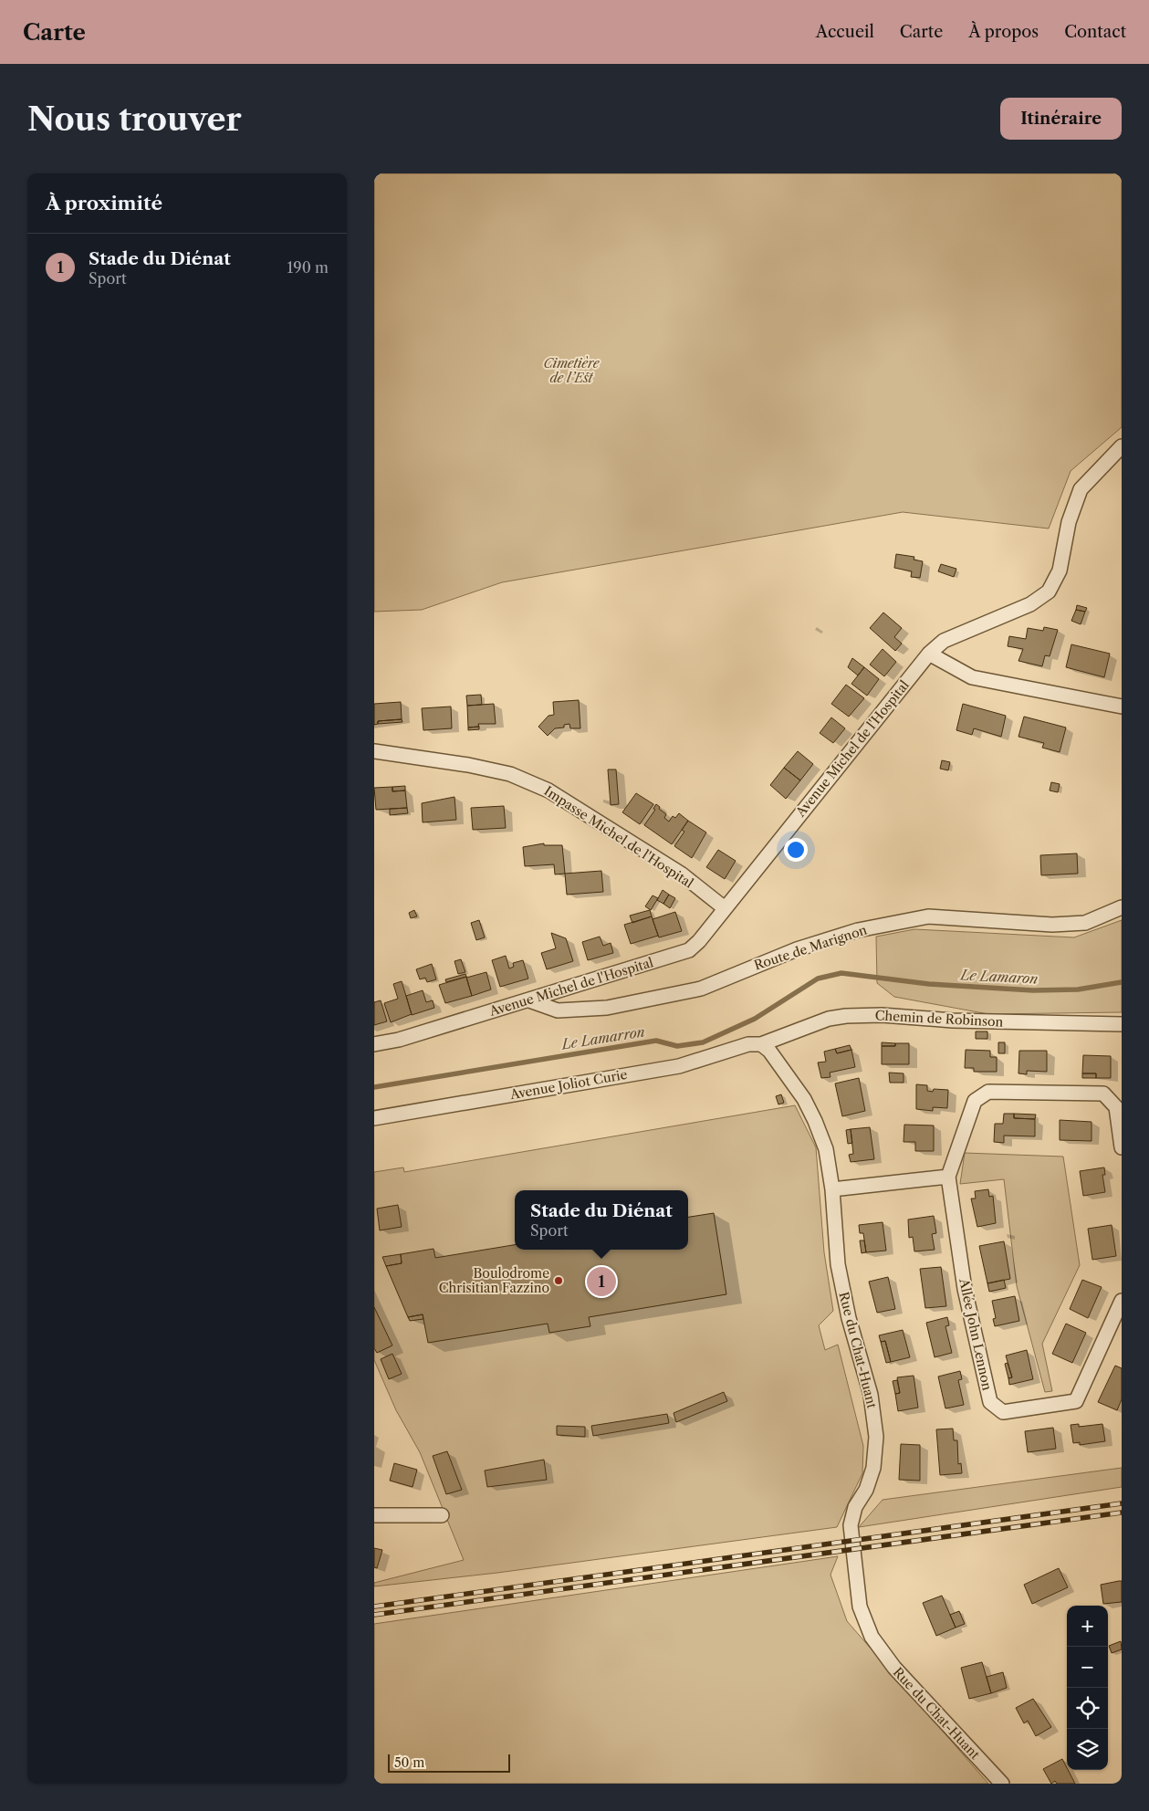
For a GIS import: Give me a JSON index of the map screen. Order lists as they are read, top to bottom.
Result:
{
  "streets": {
    "street": [
      "Avenue Michel de l'Hospital",
      "Impasse Michel de l'Hospital",
      "Route de Marignon",
      "Chemin de Robinson",
      "Avenue Joliot Curie",
      "Allée John Lennon",
      "Rue du Chat-Huant"
    ]
  },
  "crossings": [
    ["Avenue Michel de l'Hospital", "Impasse Michel de l'Hospital"],
    ["Avenue Michel de l'Hospital", "Route de Marignon"],
    ["Chemin de Robinson", "Avenue Joliot Curie"],
    ["Chemin de Robinson", "Rue du Chat-Huant"],
    ["Avenue Joliot Curie", "Rue du Chat-Huant"]
  ],
  "water": ["Le Lamaron", "Le Lamarron"],
  "parks": ["Cimetière de l’Est"],
  "places": ["Boulodrome Chrisitian Fazzino"],
  "scale_bar": "50 m",
  "page": {
    "header": "Carte",
    "nav": [
      "Accueil",
      "Carte",
      "À propos",
      "Contact"
    ],
    "buttons": "Itinéraire",
    "title": "Nous trouver",
    "heading": "À proximité",
    "list": [
      {
        "mark": "1",
        "name": "Stade du Diénat",
        "note": "Sport",
        "value": "190 m"
      }
    ],
    "popup": ["Stade du Diénat", "Sport"],
    "pins": "1",
    "map_buttons": ["+", "−"],
    "scale": "50 m"
  }
}
